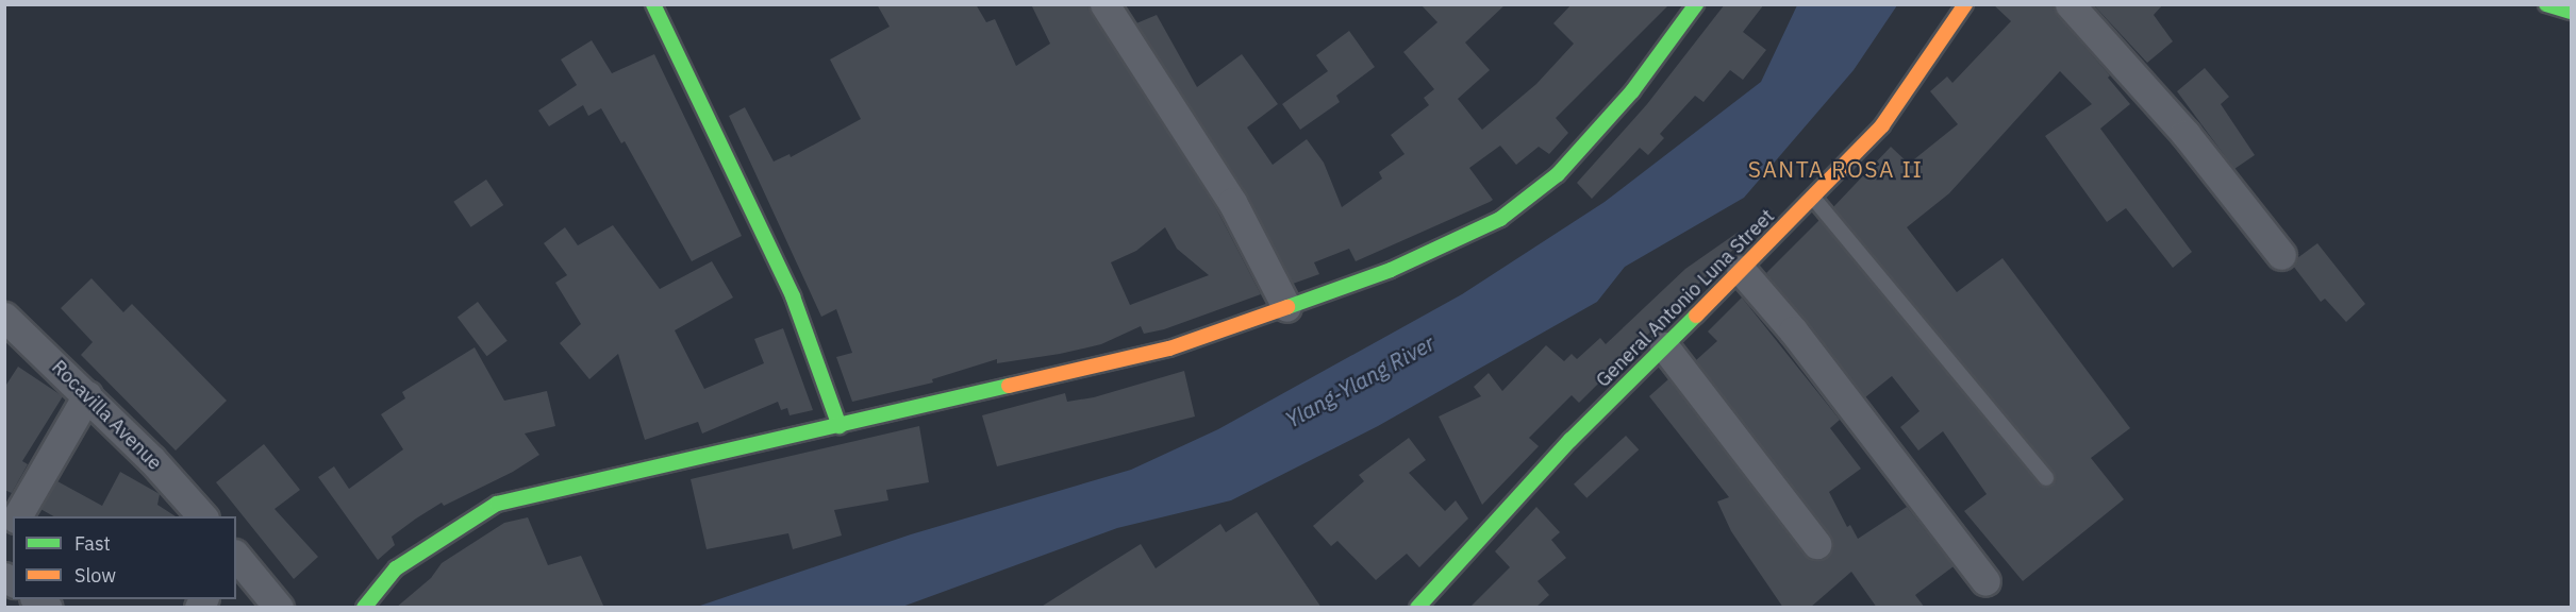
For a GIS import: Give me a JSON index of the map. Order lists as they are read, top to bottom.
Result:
{
  "streets": {
    "street": ["General Antonio Luna Street", "Rocavilla Avenue"]
  },
  "districts": ["SANTA ROSA II"],
  "water": ["Ylang-Ylang River"],
  "legend": ["Fast", "Slow"]
}
